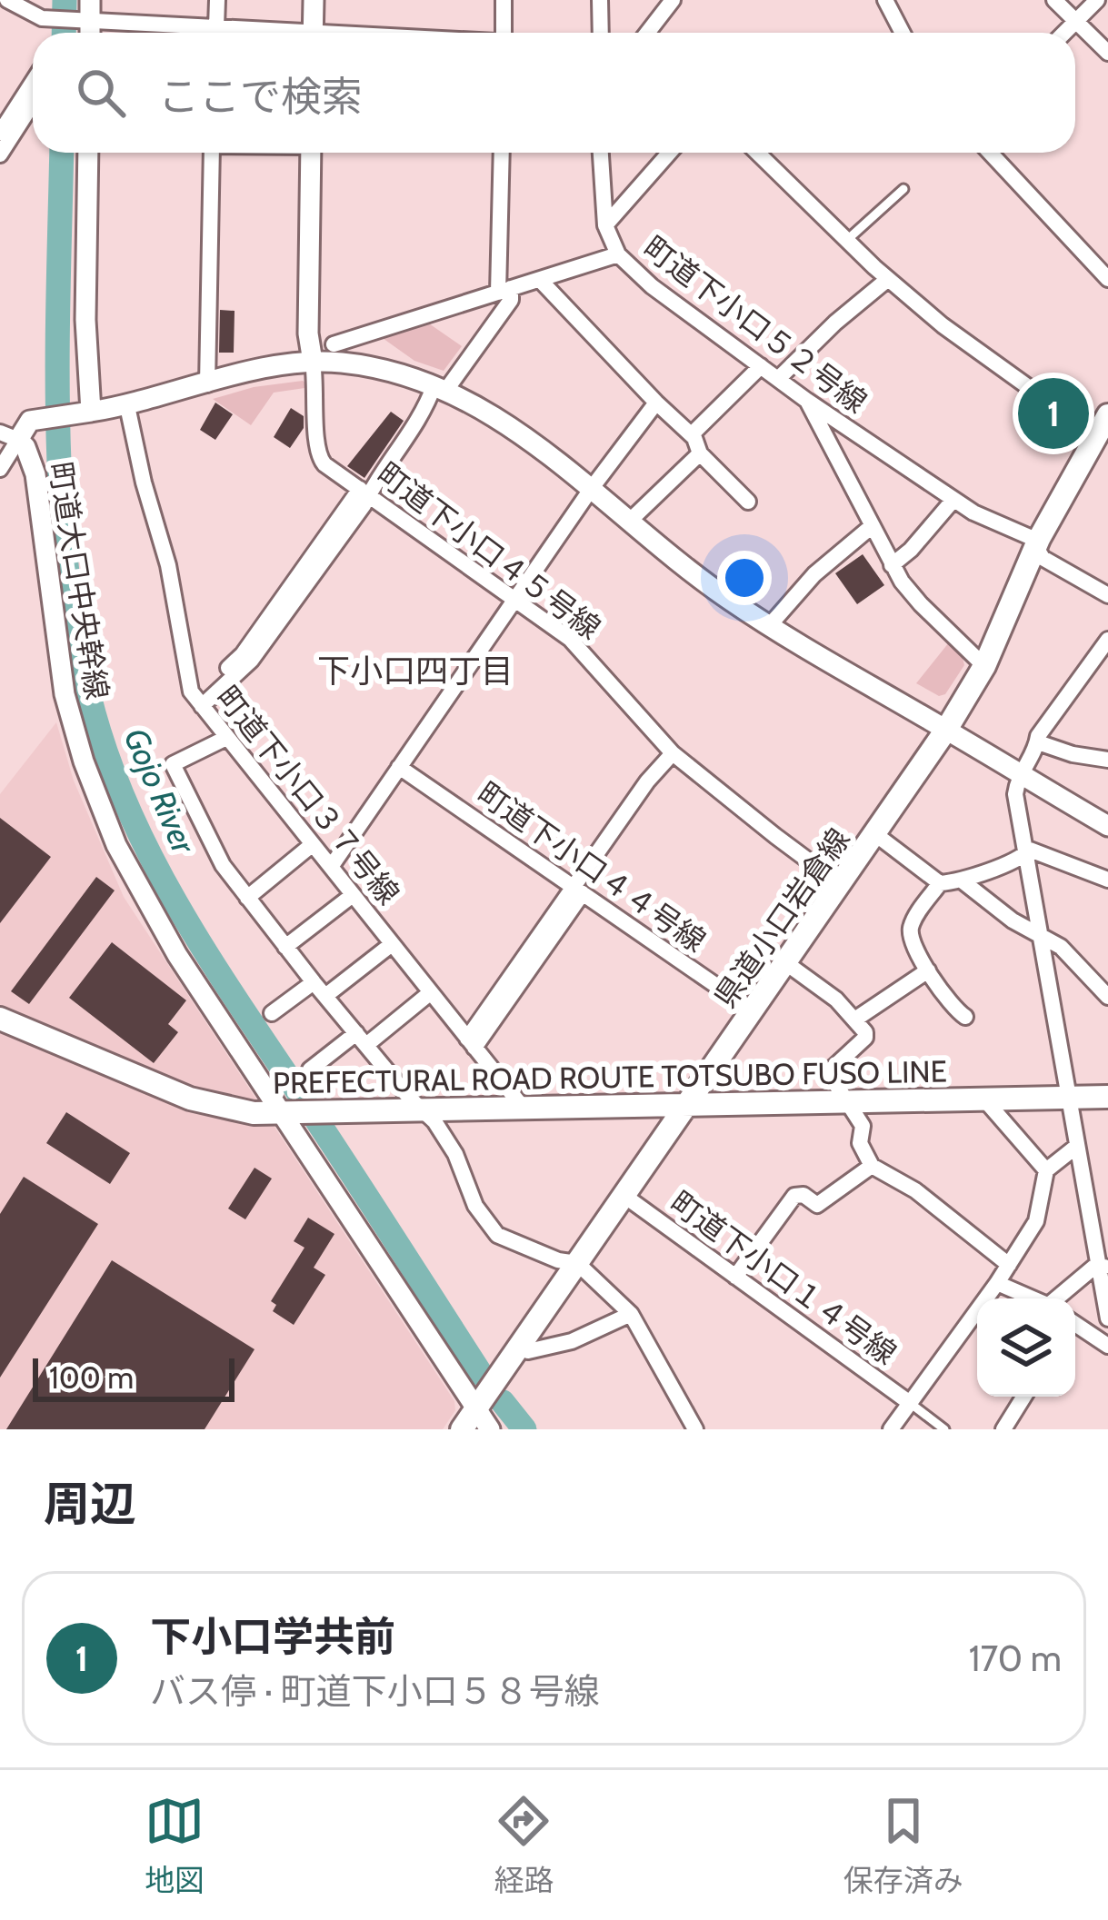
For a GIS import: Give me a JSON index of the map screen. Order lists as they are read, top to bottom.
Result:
{
  "streets": {
    "main road": ["県道小口岩倉線", "PREFECTURAL ROAD ROUTE TOTSUBO FUSO LINE"],
    "street": [
      "町道下小口５２号線",
      "町道下小口４５号線",
      "町道大口中央幹線",
      "町道下小口３７号線",
      "町道下小口４４号線",
      "町道下小口１４号線"
    ]
  },
  "crossings": [
    ["町道下小口５２号線", "県道小口岩倉線"],
    ["町道下小口４５号線", "町道大口中央幹線"],
    ["町道下小口４５号線", "県道小口岩倉線"],
    ["町道大口中央幹線", "町道下小口３７号線"],
    ["町道大口中央幹線", "県道小口岩倉線"],
    ["町道大口中央幹線", "PREFECTURAL ROAD ROUTE TOTSUBO FUSO LINE"],
    ["町道下小口３７号線", "PREFECTURAL ROAD ROUTE TOTSUBO FUSO LINE"],
    ["町道下小口４４号線", "県道小口岩倉線"],
    ["県道小口岩倉線", "PREFECTURAL ROAD ROUTE TOTSUBO FUSO LINE"],
    ["県道小口岩倉線", "町道下小口１４号線"]
  ],
  "districts": ["下小口四丁目"],
  "water": ["Gojo River"],
  "scale_bar": "100 m",
  "page": {
    "search": "ここで検索",
    "pins": "1",
    "scale": "100 m",
    "heading": "周辺",
    "list": [
      {
        "mark": "1",
        "name": "下小口学共前",
        "note": "バス停 · 町道下小口５８号線",
        "value": "170 m"
      }
    ],
    "nav": ["地図", "経路", "保存済み"]
  }
}
